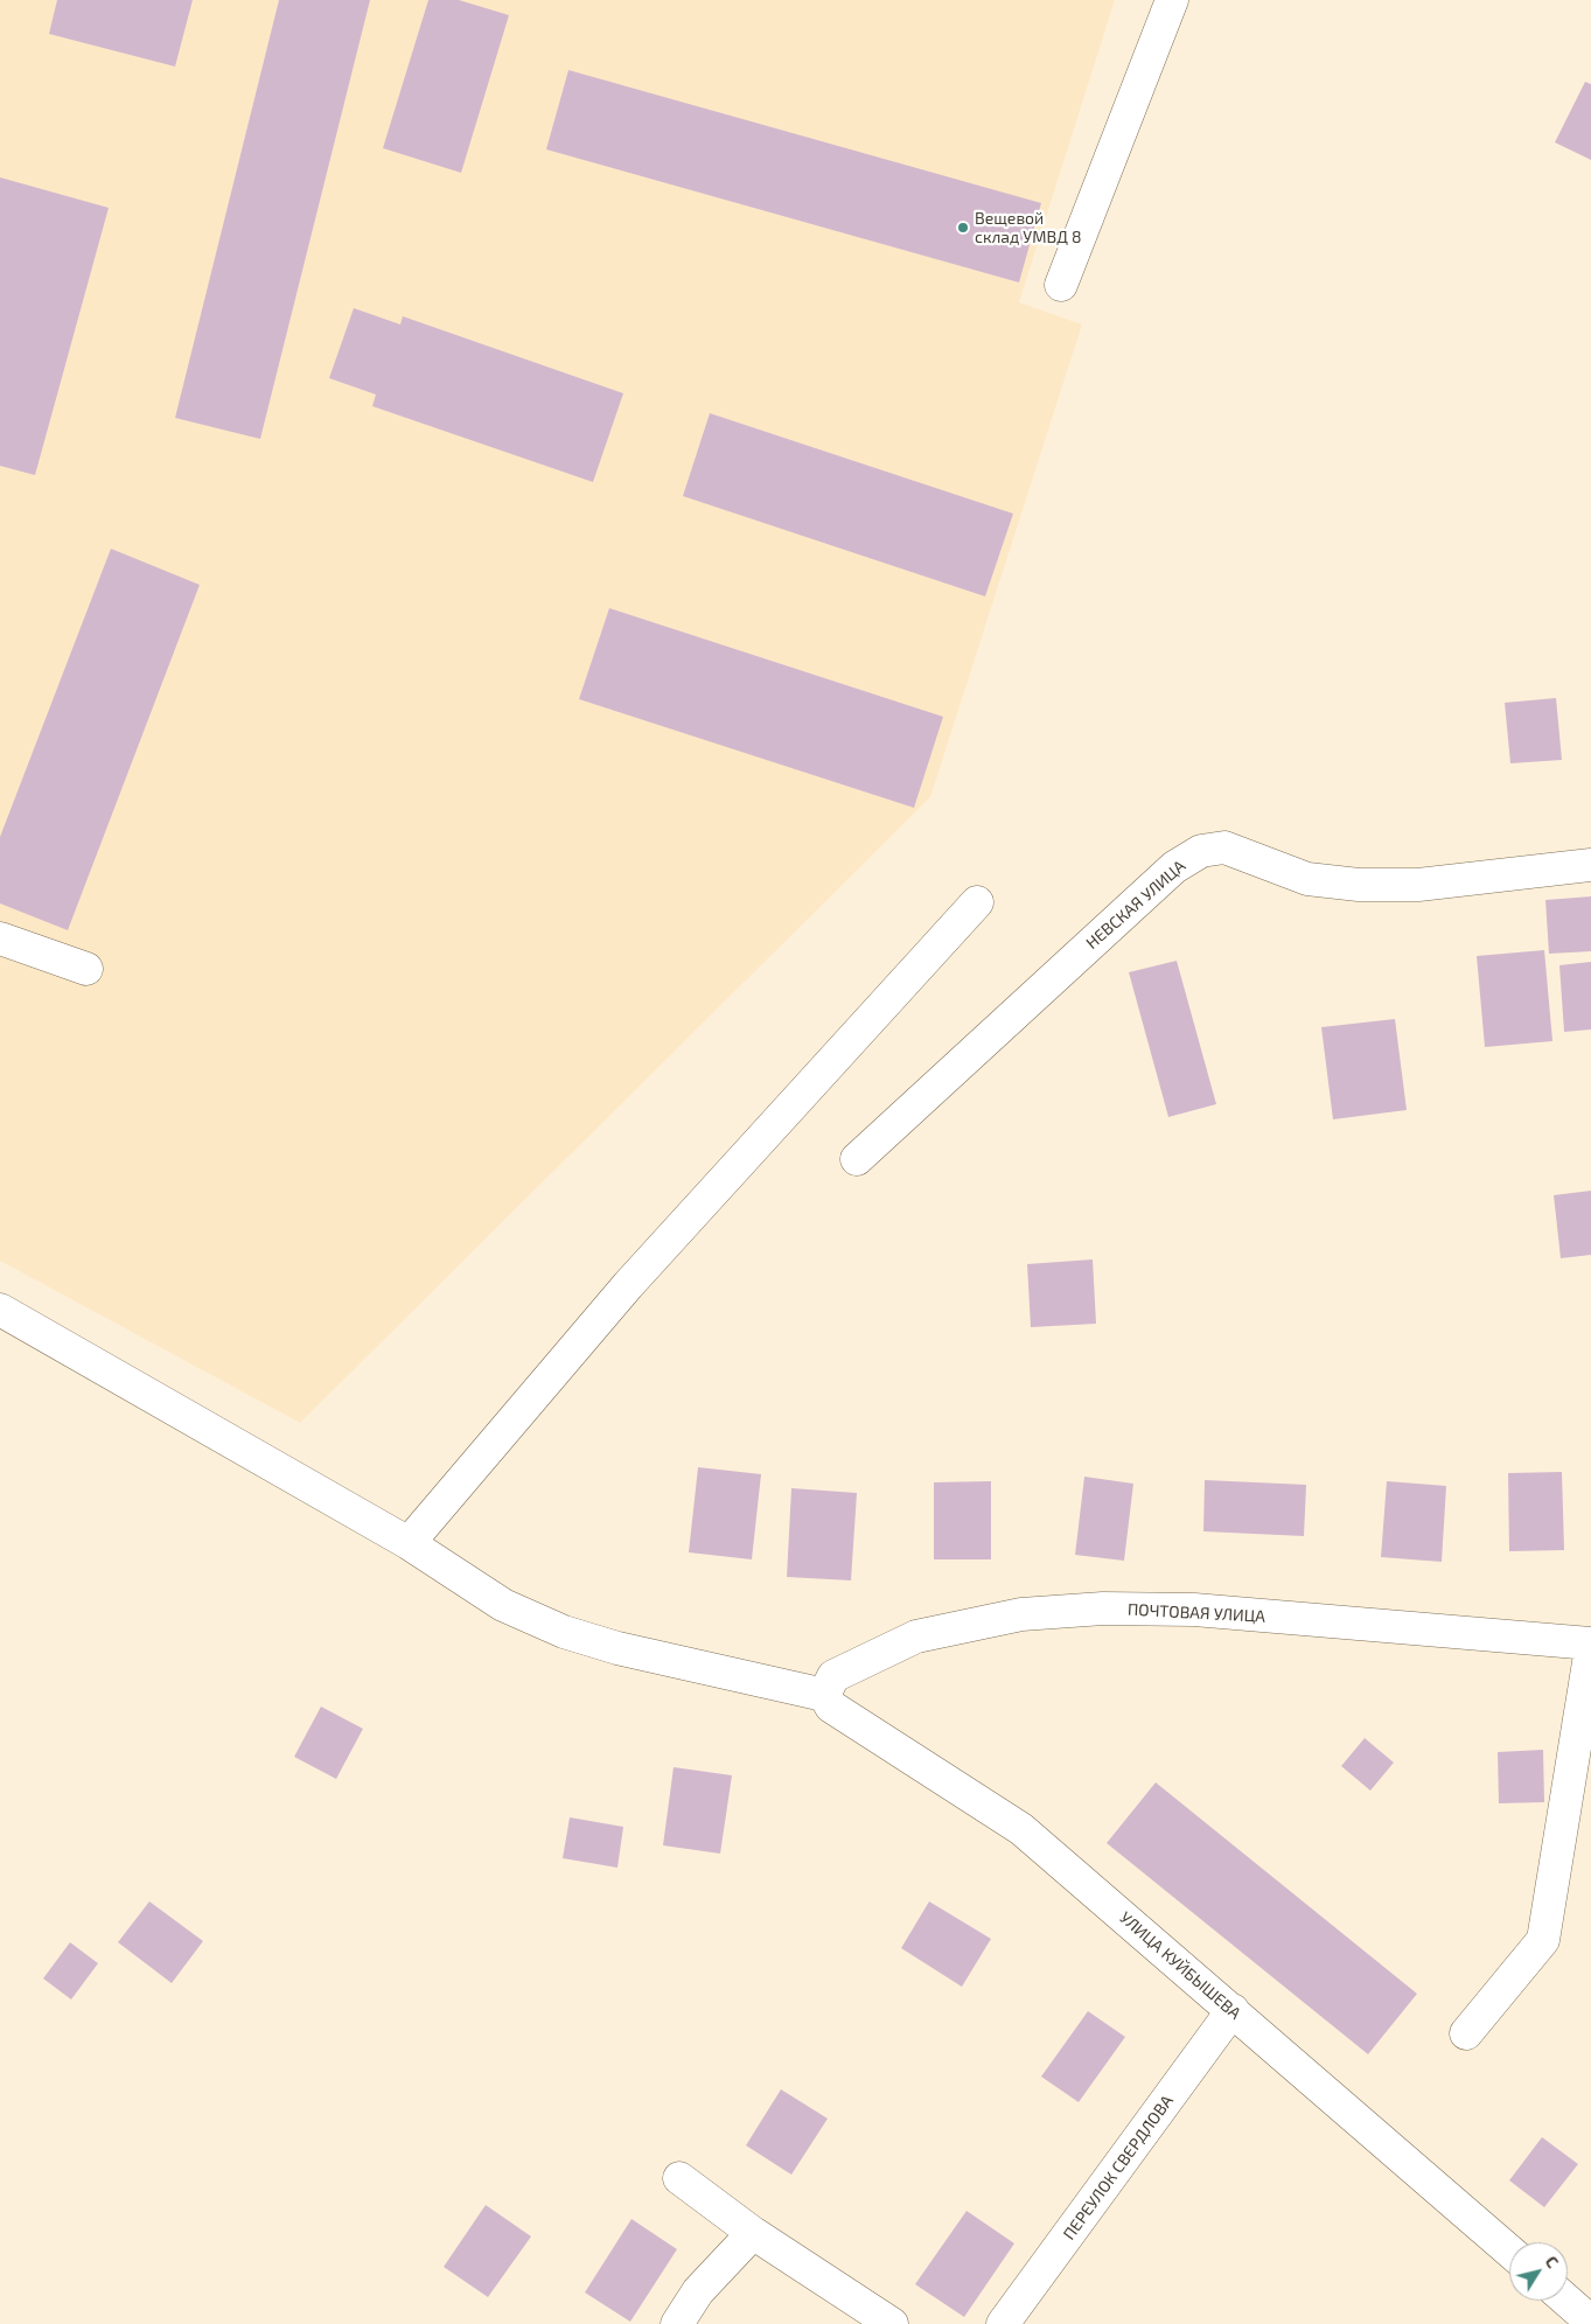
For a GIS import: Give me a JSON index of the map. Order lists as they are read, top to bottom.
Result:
{
  "streets": {
    "street": [
      "НЕВСКАЯ УЛИЦА",
      "ПОЧТОВАЯ УЛИЦА",
      "УЛИЦА КУЙБЫШЕВА",
      "ПЕРЕУЛОК СВЕРДЛОВА"
    ]
  },
  "crossings": [
    ["ПОЧТОВАЯ УЛИЦА", "УЛИЦА КУЙБЫШЕВА"],
    ["УЛИЦА КУЙБЫШЕВА", "ПЕРЕУЛОК СВЕРДЛОВА"]
  ],
  "places": ["Вещевой склад УМВД 8"],
  "north": "top right"
}
